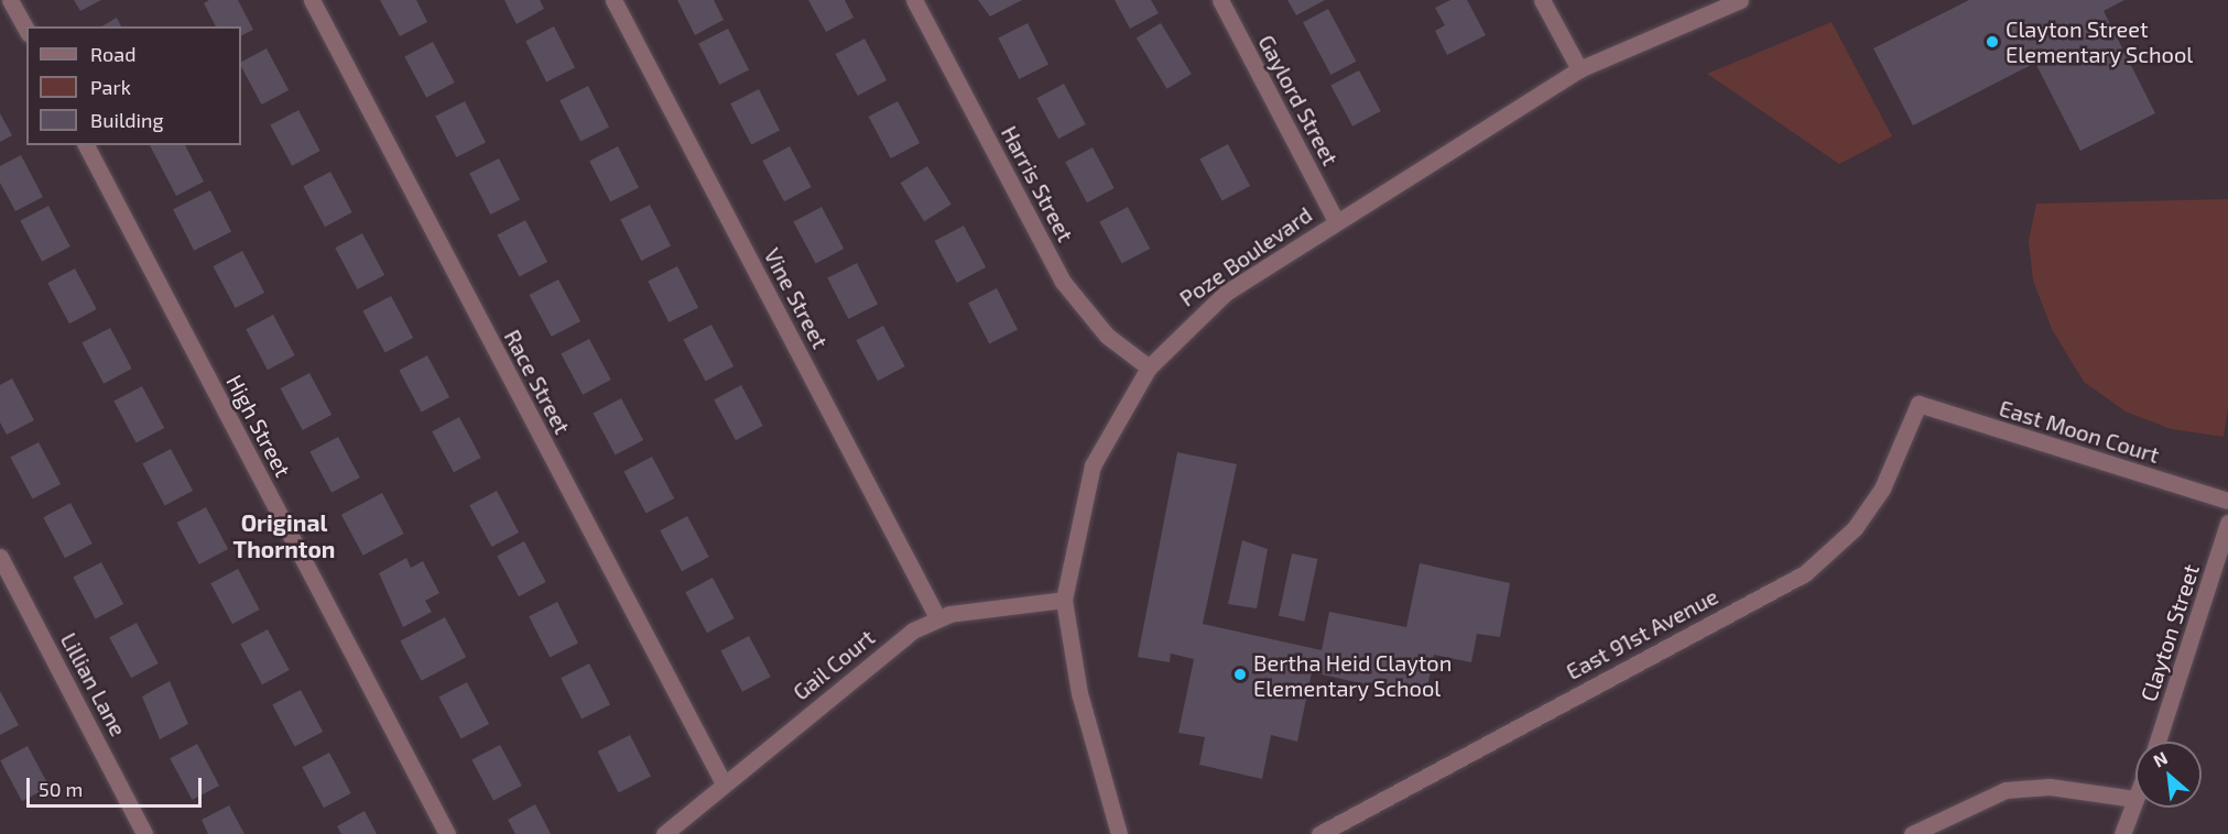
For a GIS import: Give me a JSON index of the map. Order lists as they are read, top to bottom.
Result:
{
  "streets": {
    "street": [
      "Gaylord Street",
      "Harris Street",
      "Poze Boulevard",
      "Vine Street",
      "Race Street",
      "High Street",
      "East Moon Court",
      "Clayton Street",
      "East 91st Avenue",
      "Gail Court",
      "Lillian Lane"
    ]
  },
  "crossings": [
    ["Gaylord Street", "Poze Boulevard"],
    ["Harris Street", "Poze Boulevard"],
    ["Poze Boulevard", "Gail Court"],
    ["Vine Street", "Gail Court"],
    ["Race Street", "Gail Court"],
    ["East Moon Court", "East 91st Avenue"]
  ],
  "districts": ["Original Thornton"],
  "places": ["Clayton Street Elementary School", "Bertha Heid Clayton Elementary School"],
  "legend": ["Road", "Park", "Building"],
  "scale_bar": "50 m",
  "north": "top left"
}
